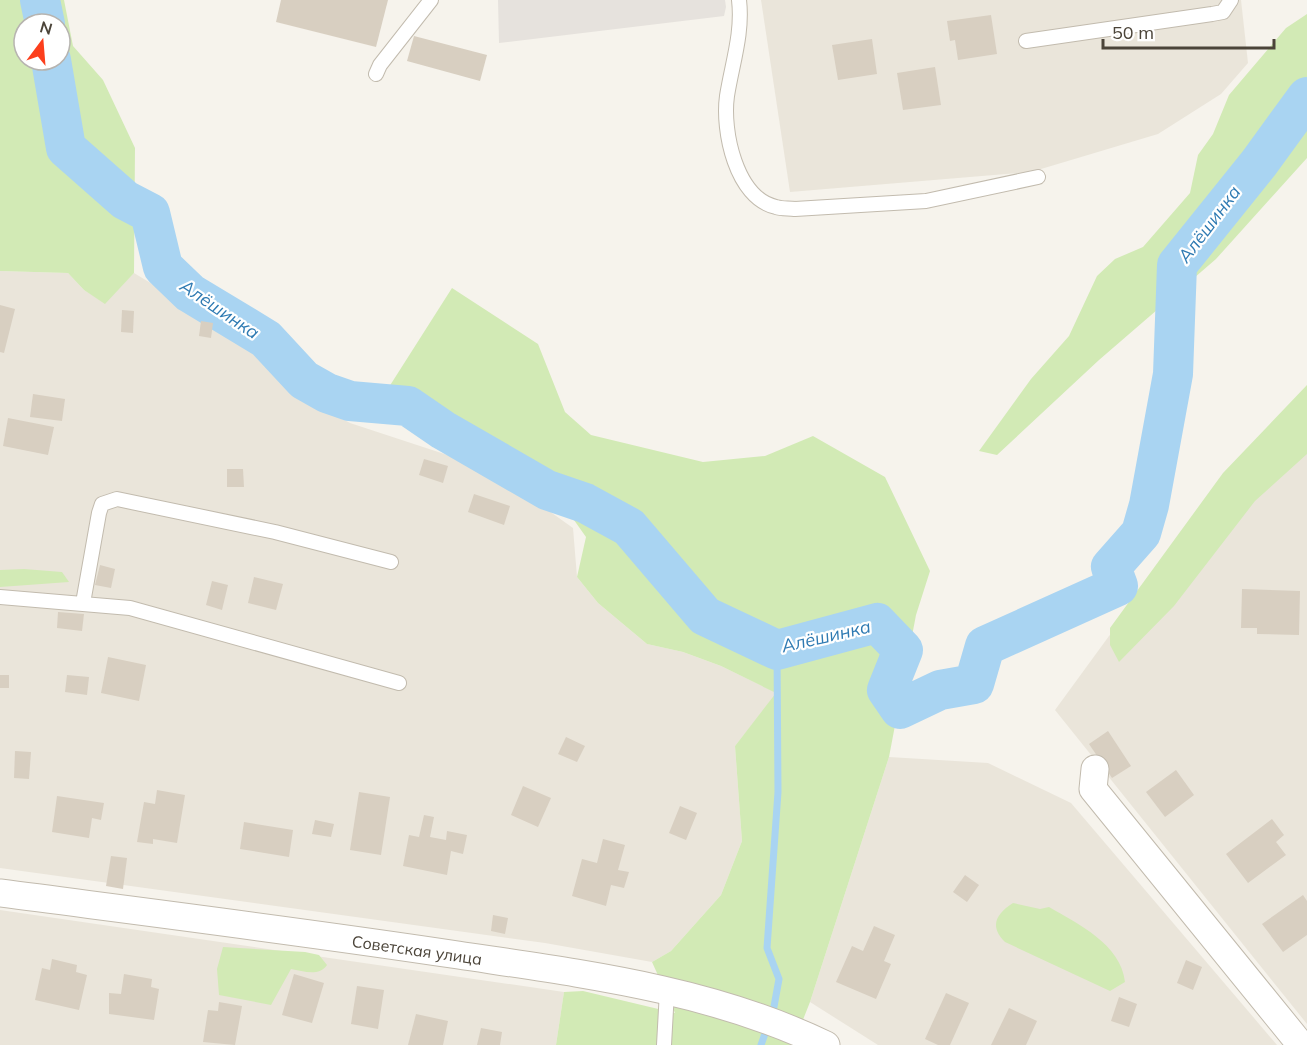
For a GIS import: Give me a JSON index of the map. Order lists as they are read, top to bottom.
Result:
{
  "streets": {
    "street": ["Советская улица"]
  },
  "water": ["Алёшинка"],
  "scale_bar": "50 m",
  "north": "top"
}
